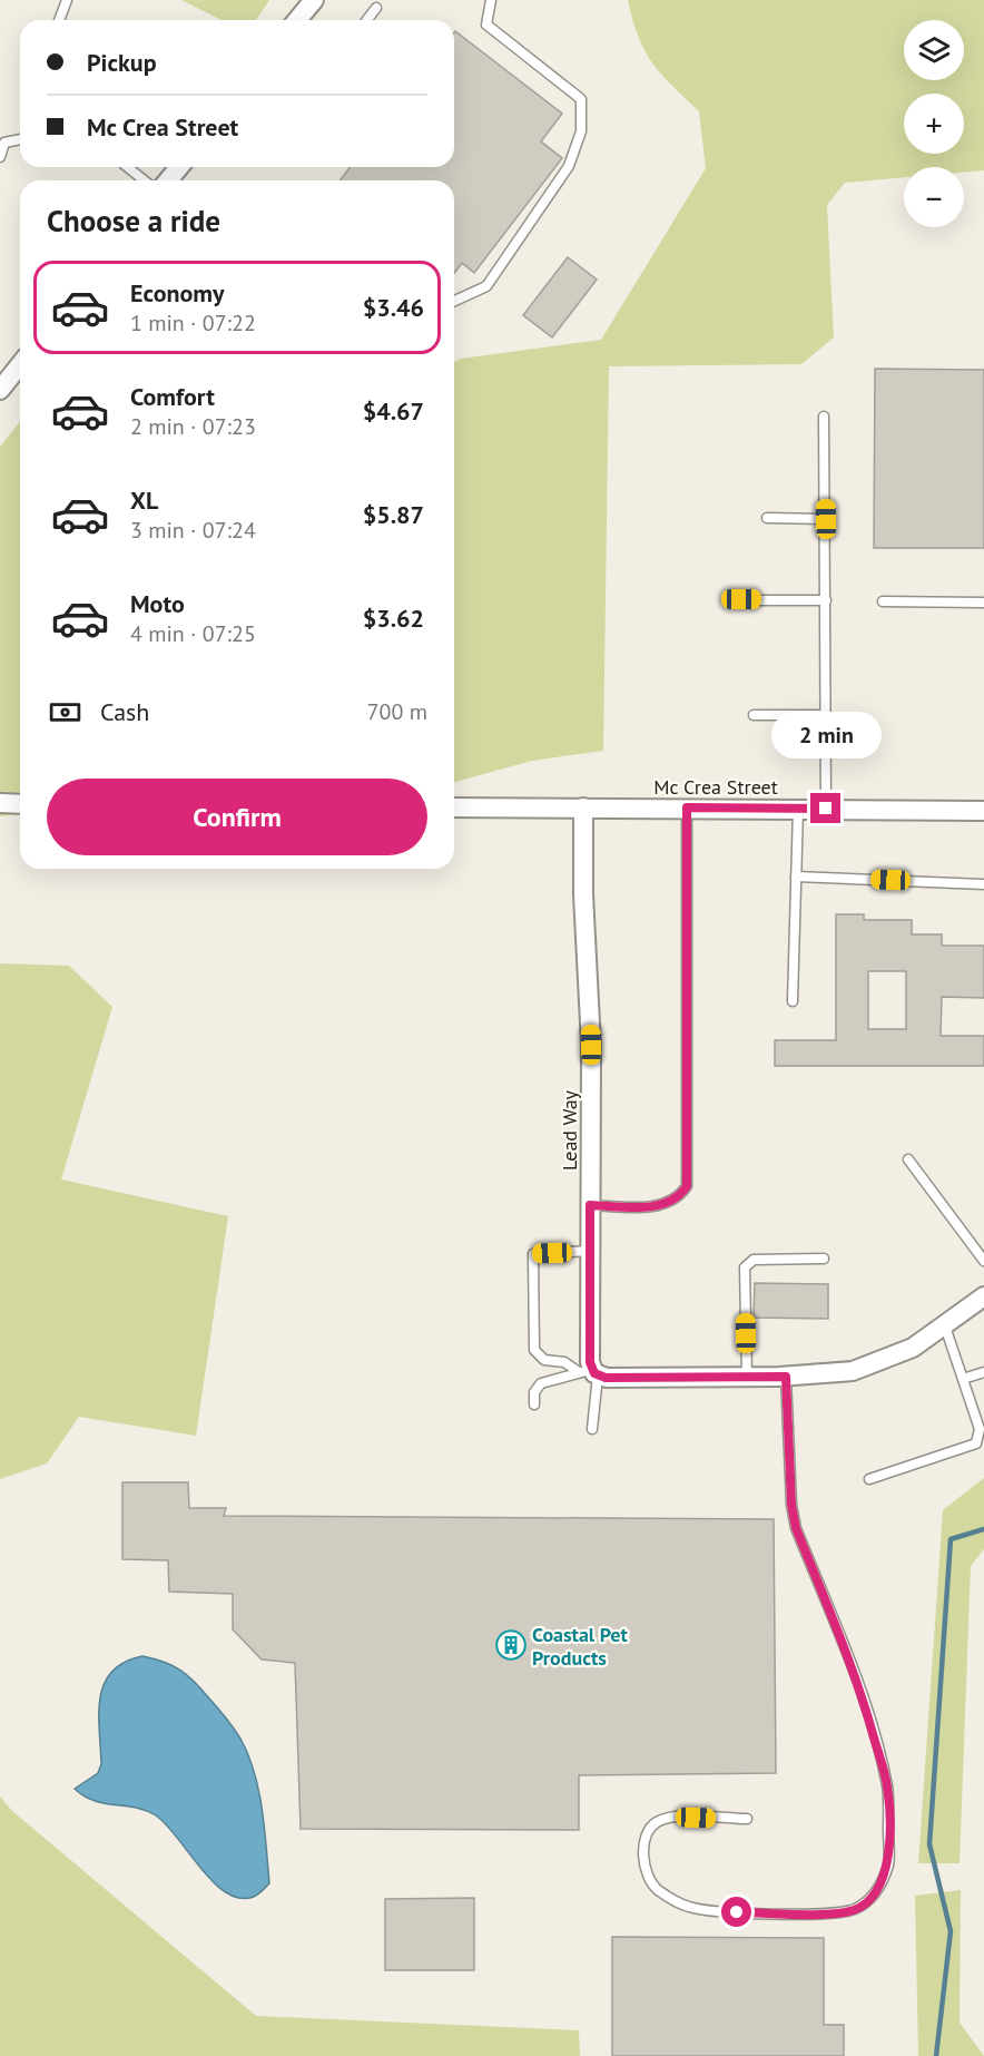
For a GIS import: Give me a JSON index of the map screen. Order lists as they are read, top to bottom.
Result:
{
  "streets": {
    "street": ["Mc Crea Street", "Lead Way"]
  },
  "crossings": [
    ["Mc Crea Street", "Lead Way"]
  ],
  "places": {
    "building": ["Coastal Pet Products"]
  },
  "page": {
    "map_buttons": ["+", "−"],
    "banner": ["Pickup", "Mc Crea Street"],
    "heading": "Choose a ride",
    "list": [
      {
        "name": "Economy",
        "note": "1 min · 07:22",
        "value": "$3.46"
      },
      {
        "name": "Comfort",
        "note": "2 min · 07:23",
        "value": "$4.67"
      },
      {
        "name": "XL",
        "note": "3 min · 07:24",
        "value": "$5.87"
      },
      {
        "name": "Moto",
        "note": "4 min · 07:25",
        "value": "$3.62"
      }
    ],
    "pay": ["Cash", "700 m"],
    "bubble": "2 min",
    "buttons": "Confirm"
  }
}
